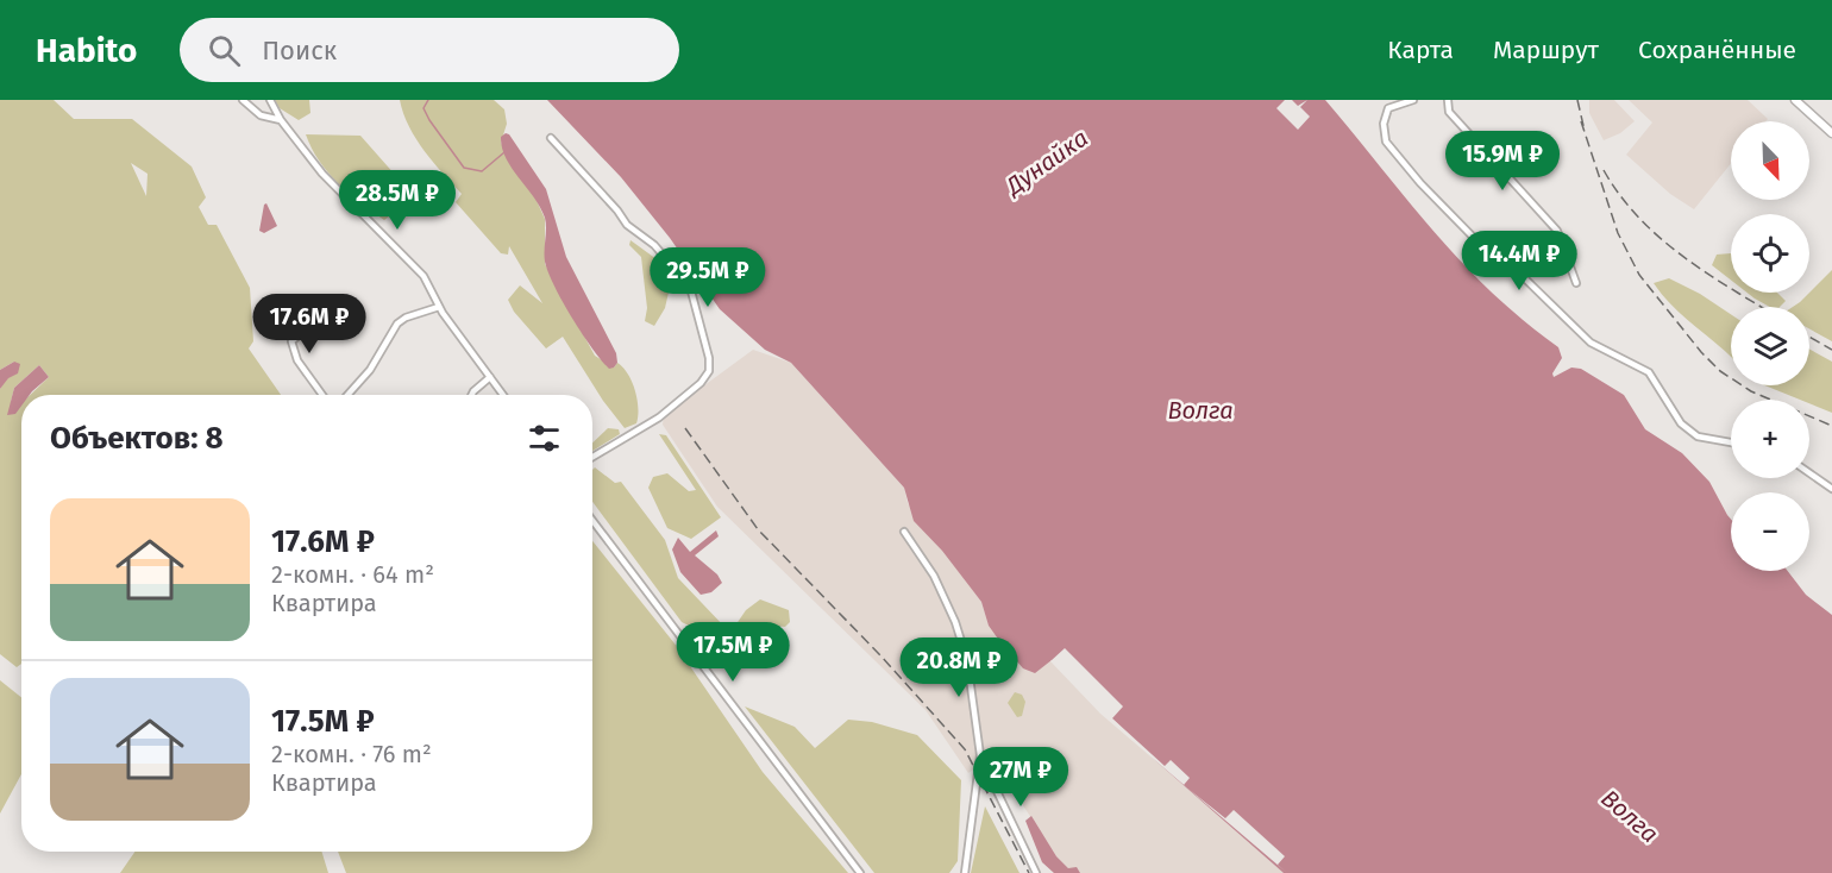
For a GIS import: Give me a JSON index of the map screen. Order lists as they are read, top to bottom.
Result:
{
  "water": ["Дунайка", "Волга"],
  "north": "bottom right",
  "page": {
    "header": "Habito",
    "search": "Поиск",
    "nav": ["Карта", "Маршрут", "Сохранённые"],
    "map_buttons": ["+", "−"],
    "price": [
      "15.9M ₽",
      "28.5M ₽",
      "14.4M ₽",
      "29.5M ₽",
      "17.6M ₽",
      "17.5M ₽",
      "20.8M ₽",
      "27M ₽"
    ],
    "heading": "Объектов: 8",
    "list": [
      {
        "name": "17.6M ₽",
        "note": "2-комн. · 64 m² · Квартира"
      },
      {
        "name": "17.5M ₽",
        "note": "2-комн. · 76 m² · Квартира"
      }
    ]
  }
}
